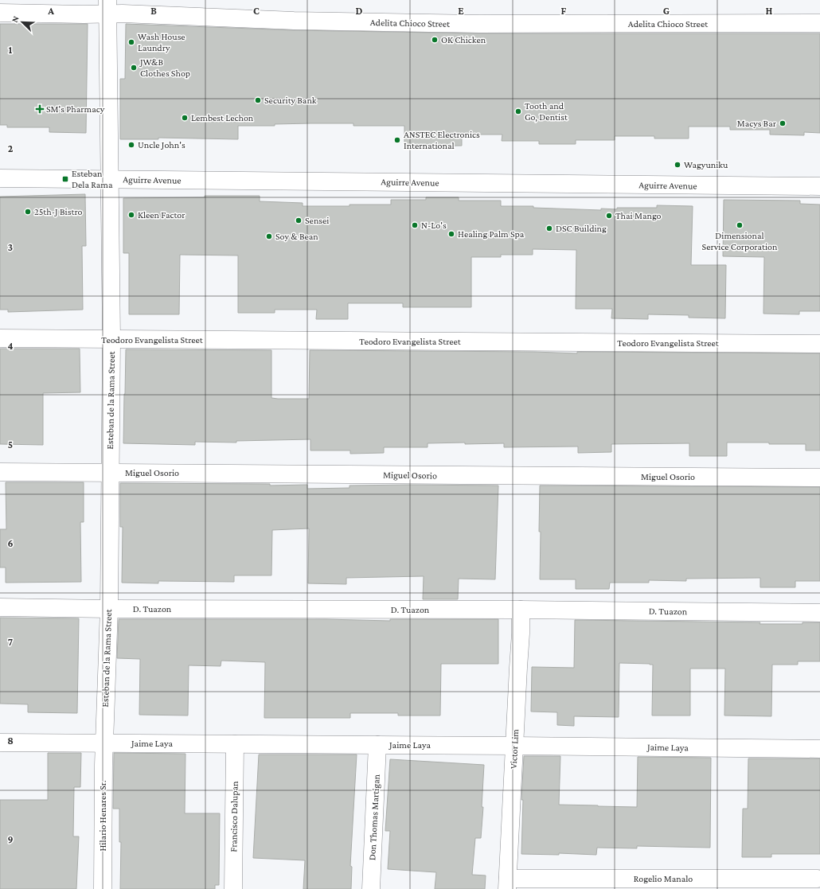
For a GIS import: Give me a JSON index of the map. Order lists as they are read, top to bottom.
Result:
{
  "streets": {
    "street": [
      "Adelita Chioco Street",
      "Aguirre Avenue",
      "Teodoro Evangelista Street",
      "Esteban de la Rama Street",
      "Miguel Osorio",
      "D. Tuazon",
      "Jaime Laya",
      "Victor Lim",
      "Hilario Henares Sr.",
      "Francisco Dalupan",
      "Don Thomas Martigan",
      "Rogelio Manalo"
    ]
  },
  "crossings": [
    ["Adelita Chioco Street", "Esteban de la Rama Street"],
    ["Aguirre Avenue", "Esteban de la Rama Street"],
    ["Teodoro Evangelista Street", "Esteban de la Rama Street"],
    ["Esteban de la Rama Street", "Miguel Osorio"],
    ["Esteban de la Rama Street", "D. Tuazon"],
    ["Esteban de la Rama Street", "Jaime Laya"],
    ["Esteban de la Rama Street", "Hilario Henares Sr."],
    ["D. Tuazon", "Victor Lim"],
    ["Jaime Laya", "Victor Lim"],
    ["Jaime Laya", "Hilario Henares Sr."],
    ["Jaime Laya", "Francisco Dalupan"],
    ["Jaime Laya", "Don Thomas Martigan"],
    ["Victor Lim", "Rogelio Manalo"]
  ],
  "places": {
    "other": [
      "OK Chicken",
      "Wash House Laundry",
      "JW&B Clothes Shop",
      "Security Bank",
      "Tooth and Go, Dentist",
      "Lembest Lechon",
      "Macys Bar",
      "ANSTEC Electronics International",
      "Uncle John's",
      "Wagyuniku",
      "25th-J Bistro",
      "Kleen Factor",
      "Thai Mango",
      "Sensei",
      "N-Lo's",
      "Dimensional Service Corporation",
      "DSC Building",
      "Healing Palm Spa",
      "Soy & Bean"
    ],
    "health": ["SM's Pharmacy"],
    "transit": ["Esteban Dela Rama"]
  },
  "north": "top left",
  "grid": {
    "columns": [
      "A",
      "B",
      "C",
      "D",
      "E",
      "F",
      "G",
      "H"
    ],
    "rows": [
      "1",
      "2",
      "3",
      "4",
      "5",
      "6",
      "7",
      "8",
      "9"
    ]
  }
}
